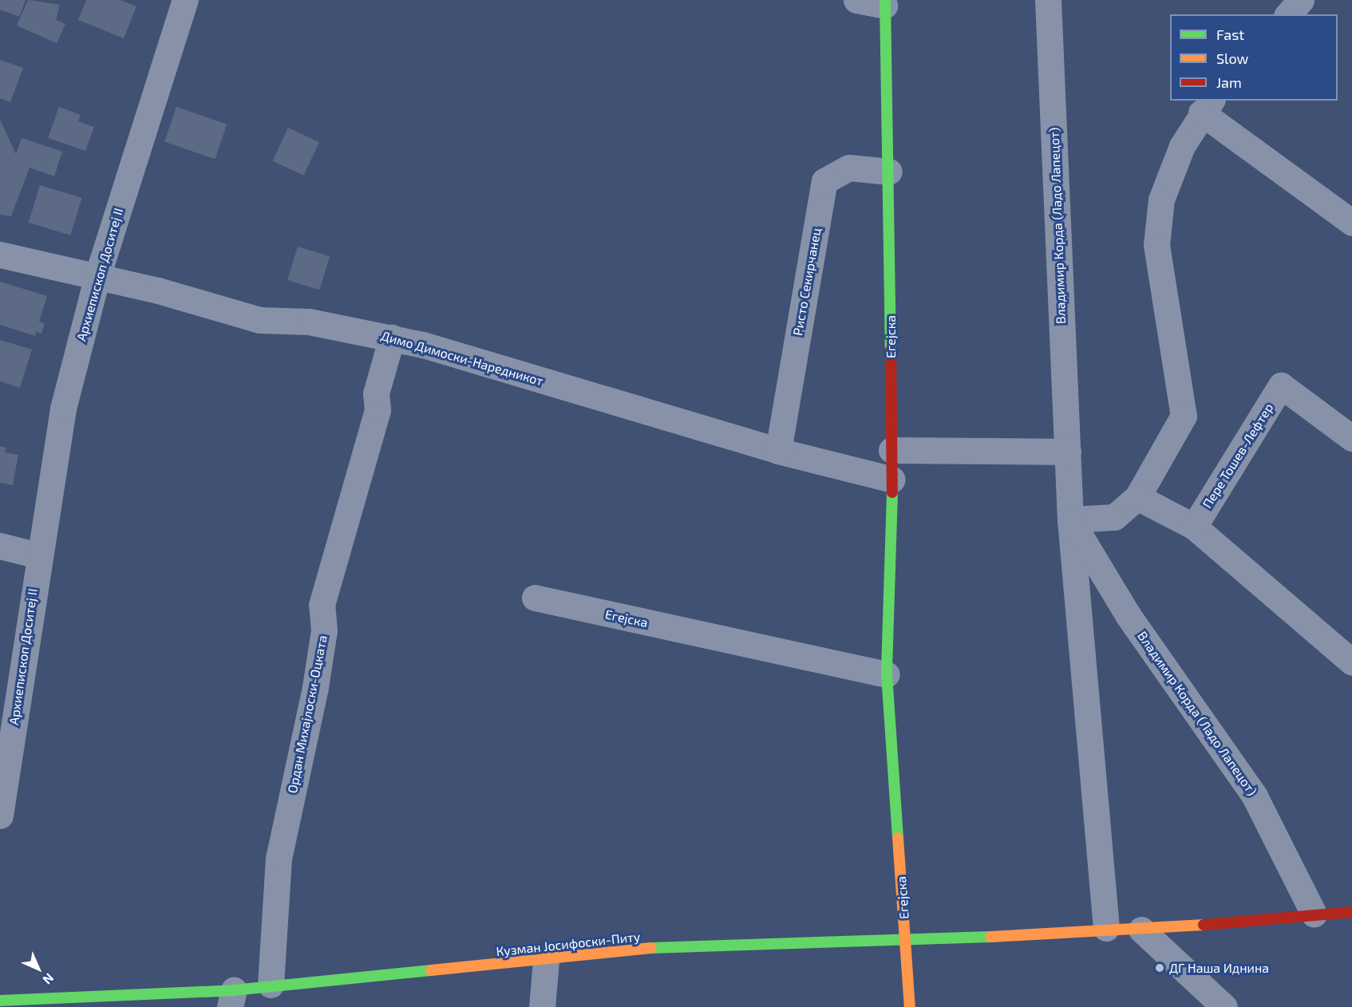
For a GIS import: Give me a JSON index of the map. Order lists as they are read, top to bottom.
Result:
{
  "streets": {
    "street": [
      "Владимир Корда (Ладо Лапецот)",
      "Архиепископ Доситеј II",
      "Ристо Секирчанец",
      "Егејска",
      "Димо Димоски-Наредникот",
      "Пере Тошев-Лефтер",
      "Ордан Михајлоски-Оцката",
      "Кузман Јосифоски-Питу"
    ]
  },
  "crossings": [
    ["Владимир Корда (Ладо Лапецот)", "Кузман Јосифоски-Питу"],
    ["Архиепископ Доситеј II", "Димо Димоски-Наредникот"],
    ["Ристо Секирчанец", "Егејска"],
    ["Ристо Секирчанец", "Димо Димоски-Наредникот"],
    ["Егејска", "Димо Димоски-Наредникот"],
    ["Егејска", "Кузман Јосифоски-Питу"],
    ["Димо Димоски-Наредникот", "Ордан Михајлоски-Оцката"],
    ["Ордан Михајлоски-Оцката", "Кузман Јосифоски-Питу"]
  ],
  "places": ["ДГ Наша Иднина"],
  "legend": ["Fast", "Slow", "Jam"],
  "north": "bottom right"
}
